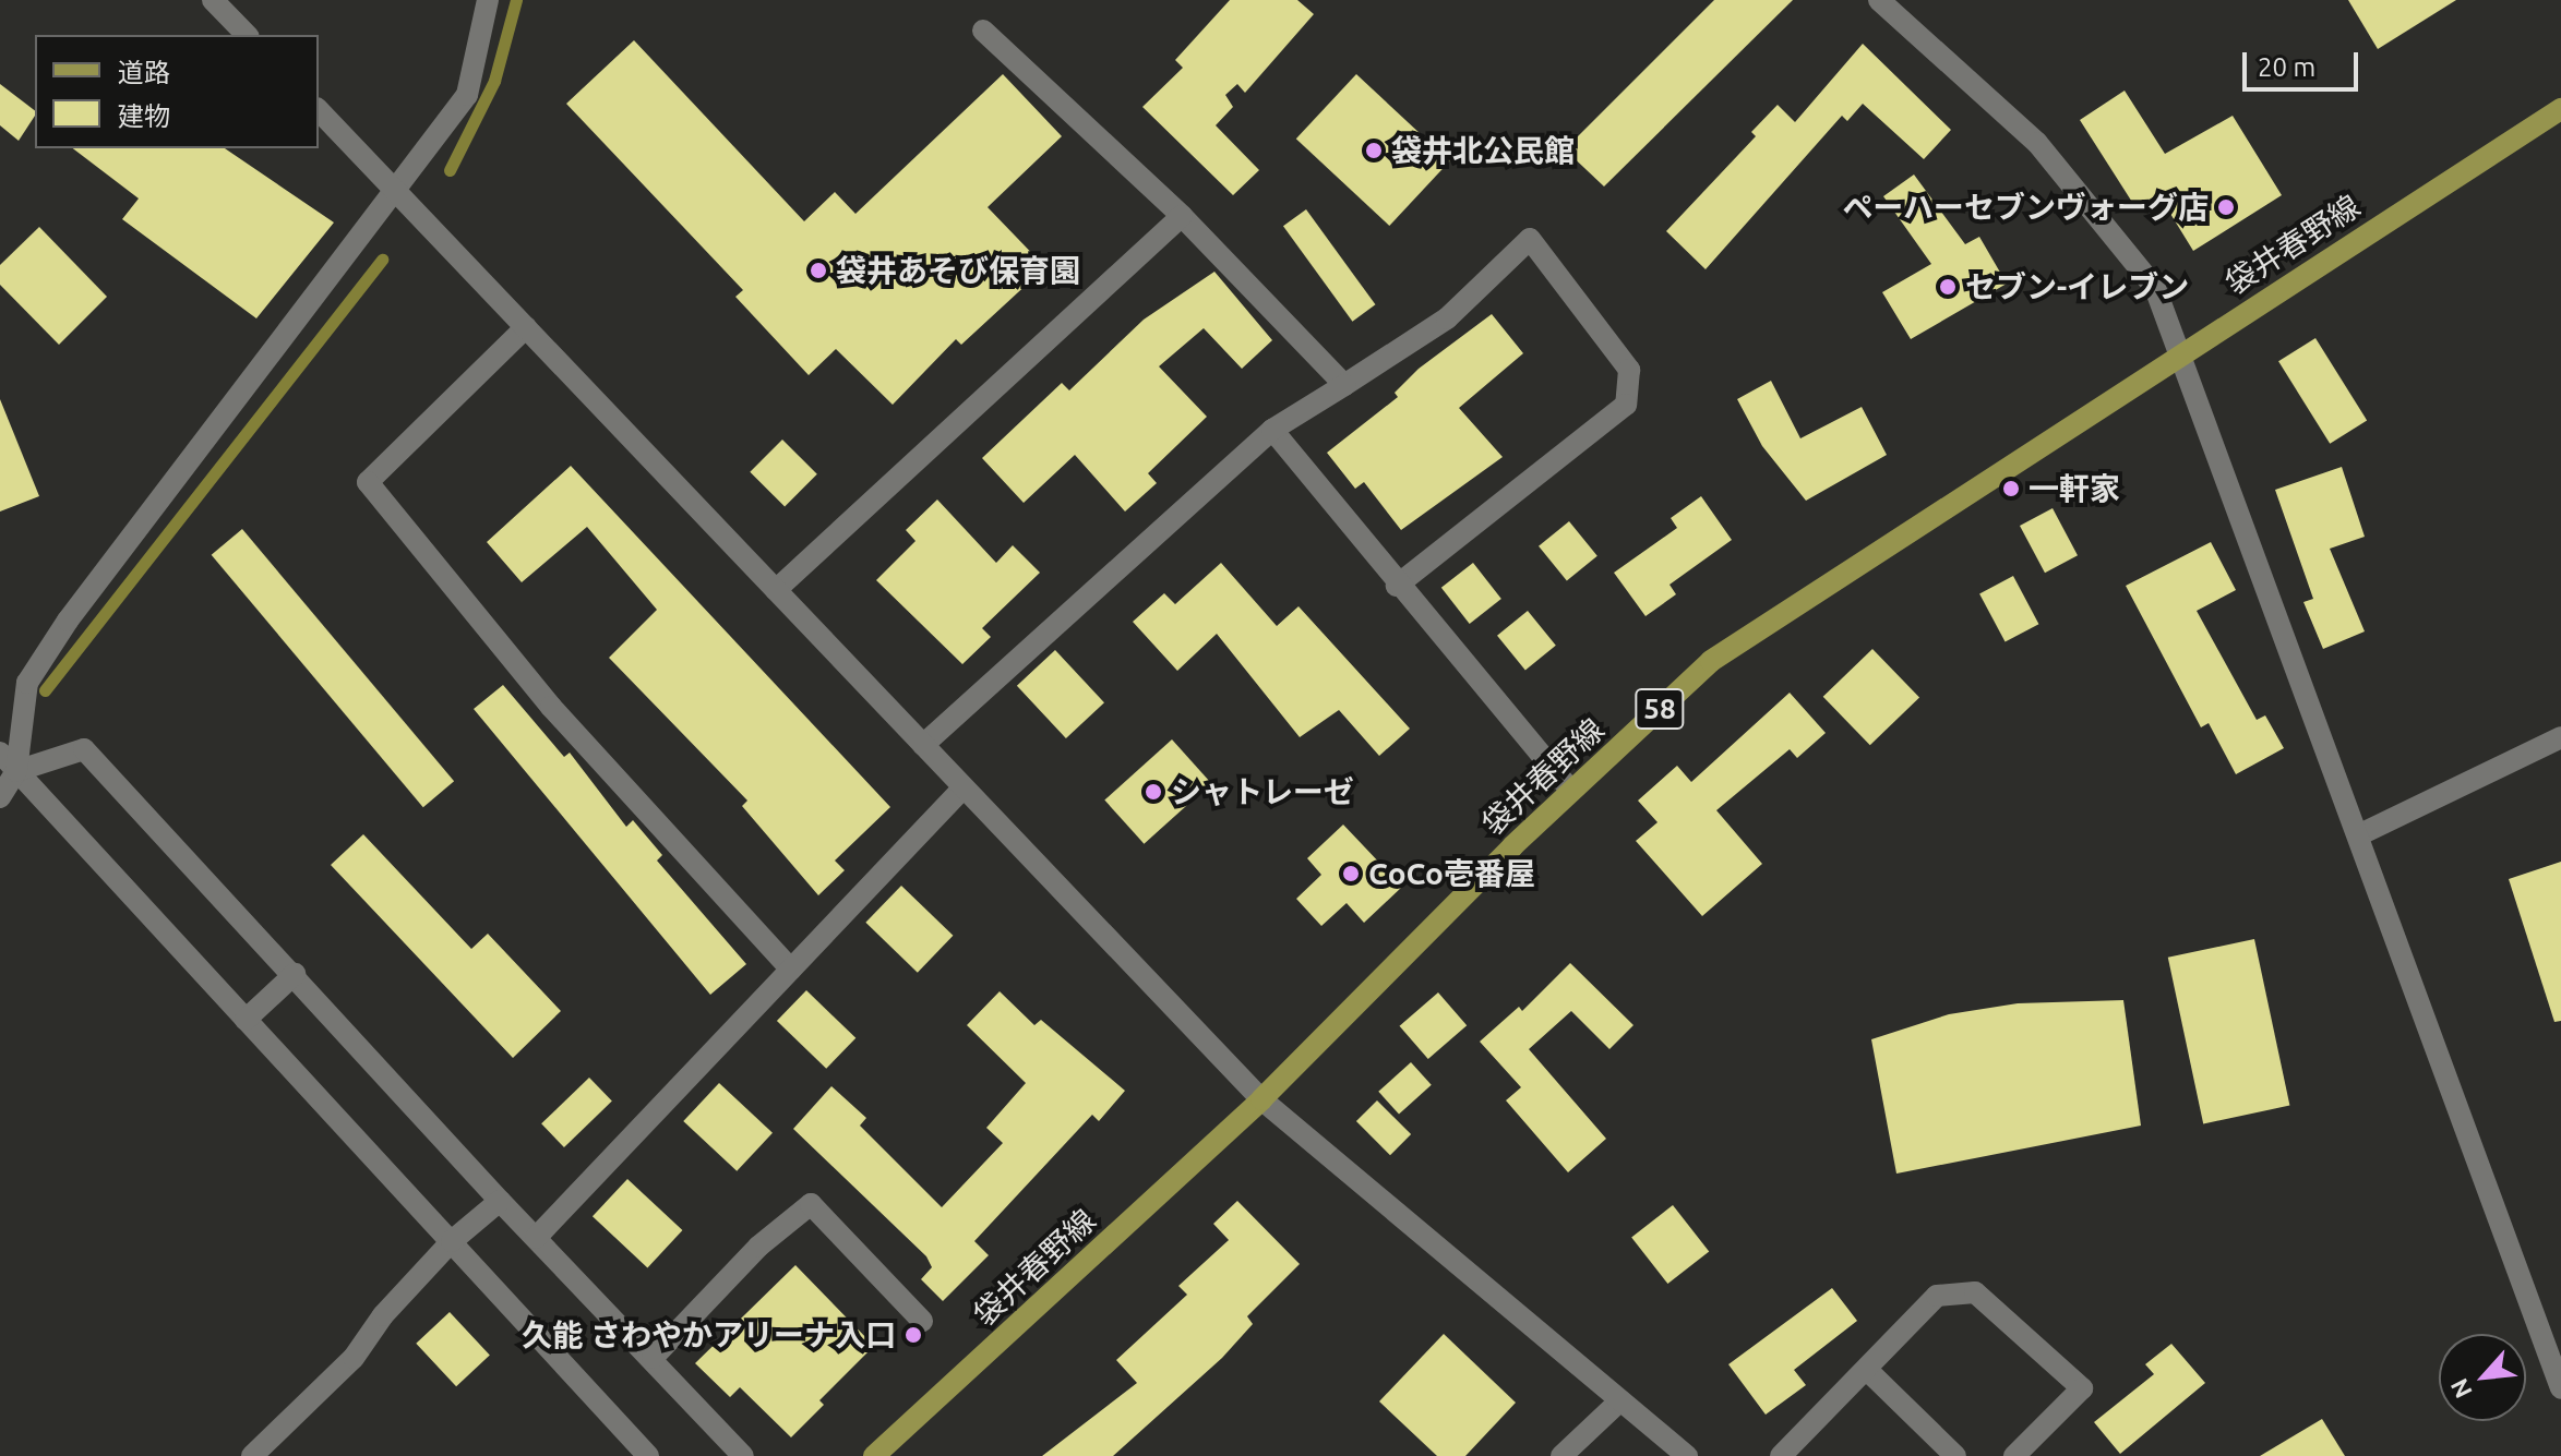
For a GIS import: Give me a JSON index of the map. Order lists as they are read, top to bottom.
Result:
{
  "streets": {
    "main road": ["袋井春野線", "58"]
  },
  "places": [
    "袋井北公民館",
    "ペーハーセブンヴォーグ店",
    "袋井あそび保育園",
    "セブン-イレブン",
    "一軒家",
    "シャトレーゼ",
    "CoCo壱番屋",
    "久能 さわやかアリーナ入口"
  ],
  "legend": ["道路", "建物"],
  "scale_bar": "20 m",
  "north": "bottom left"
}
